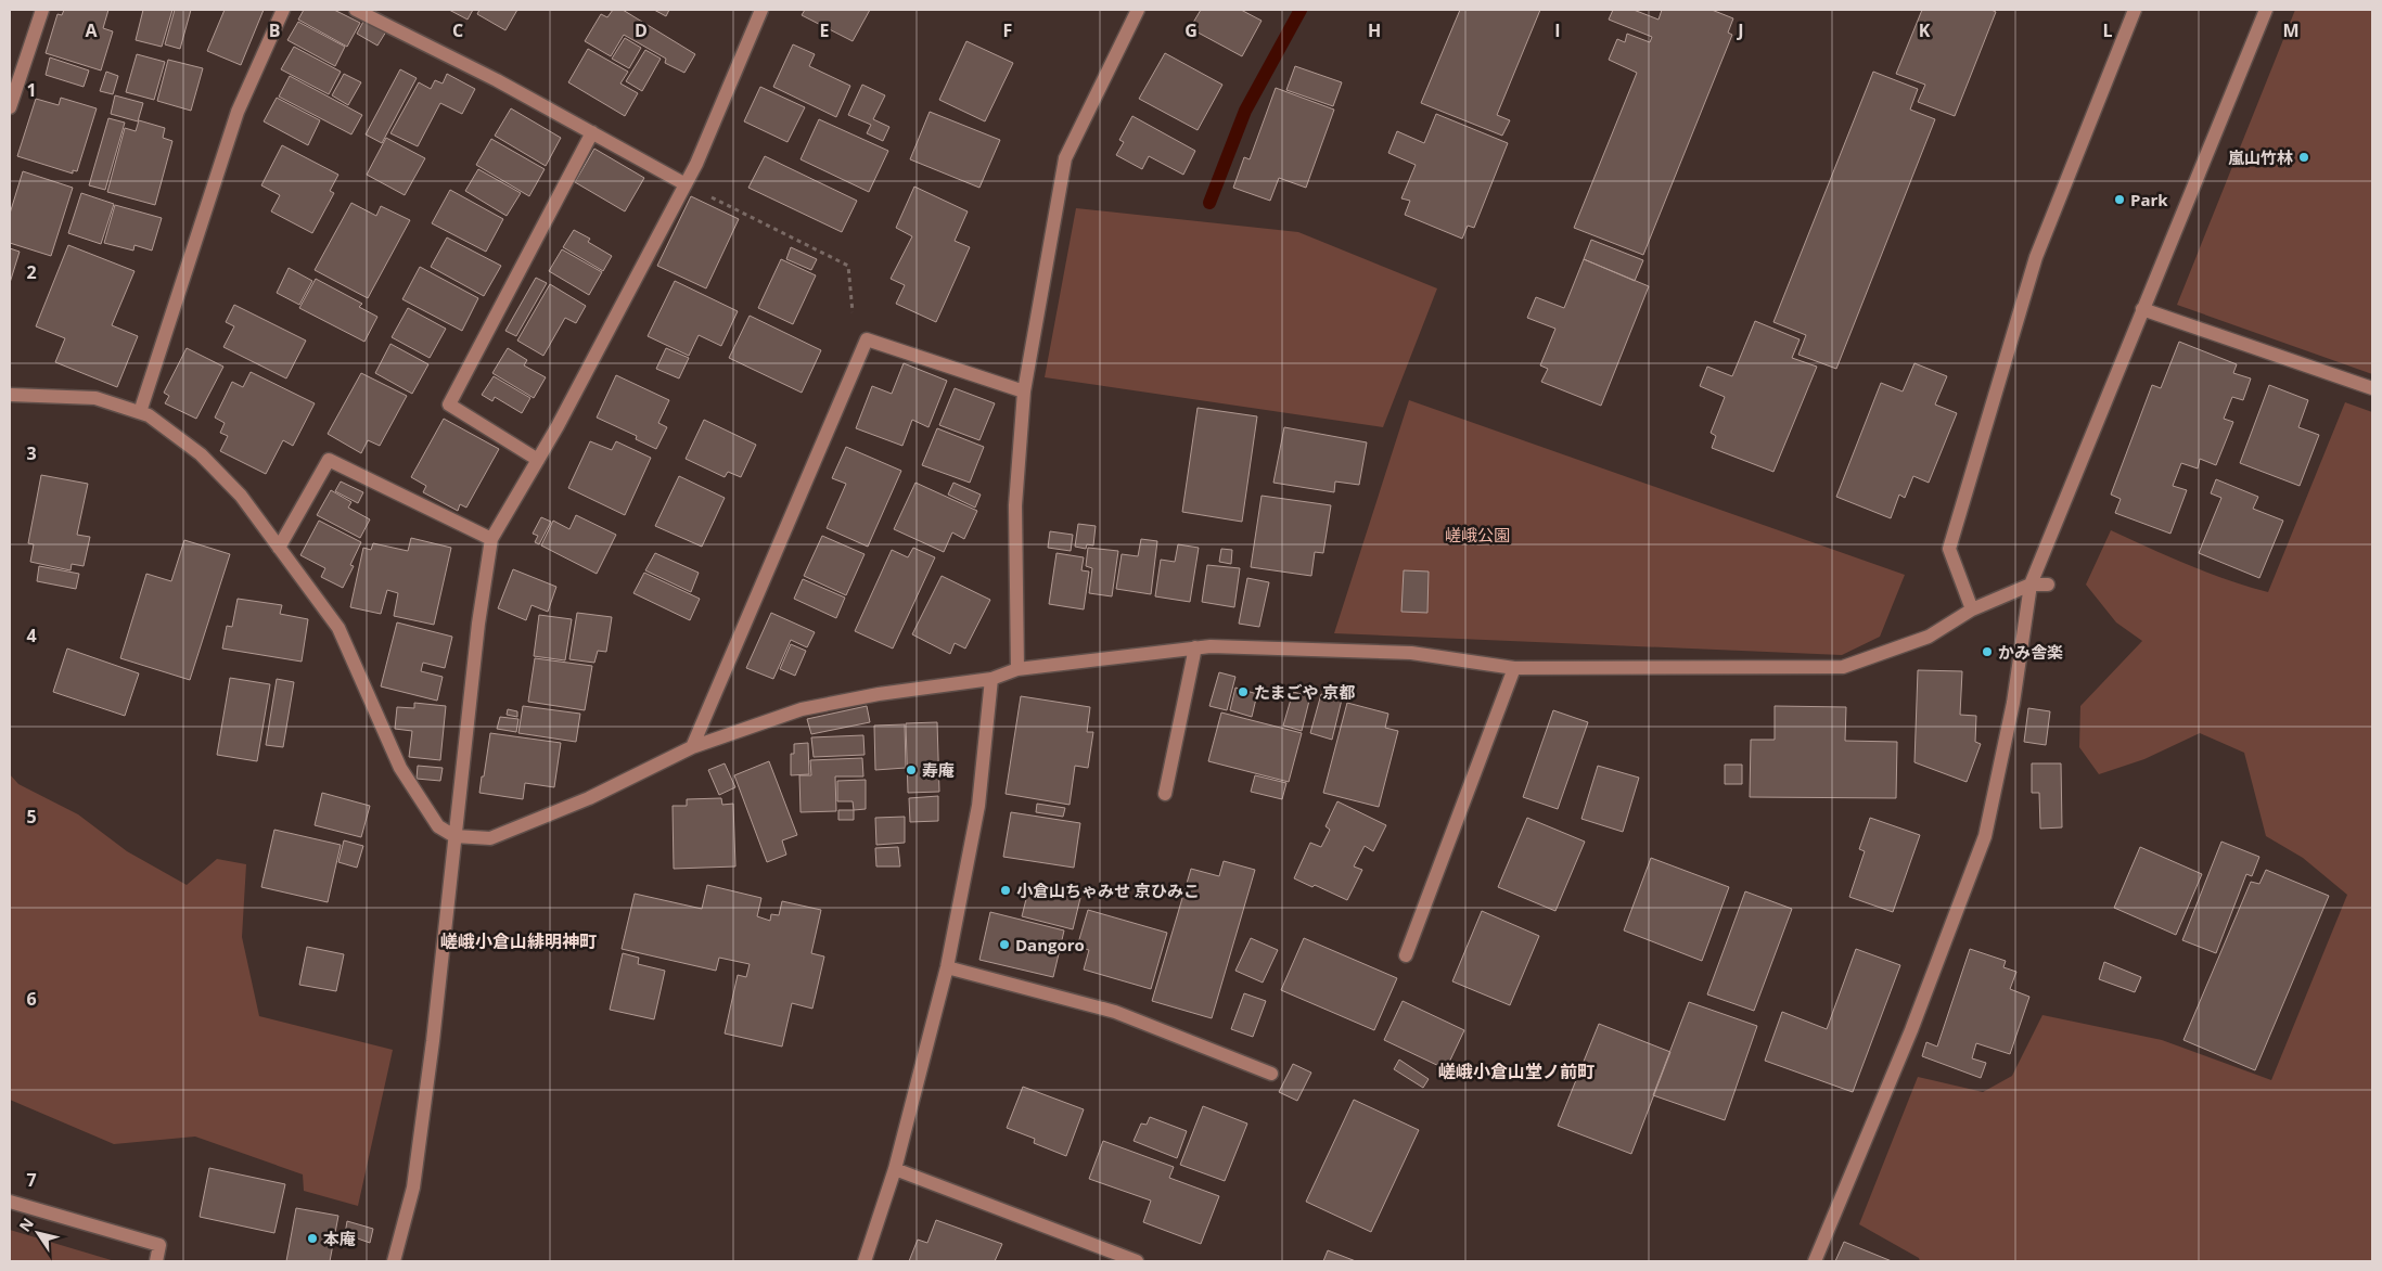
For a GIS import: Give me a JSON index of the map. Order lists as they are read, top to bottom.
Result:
{
  "districts": ["嵯峨小倉山緋明神町", "嵯峨小倉山堂ノ前町"],
  "parks": ["嵯峨公園"],
  "places": [
    "嵐山竹林",
    "Park",
    "かみ舎楽",
    "たまごや 京都",
    "寿庵",
    "小倉山ちゃみせ 京ひみこ",
    "Dangoro",
    "本庵"
  ],
  "north": "top left",
  "grid": {
    "columns": [
      "A",
      "B",
      "C",
      "D",
      "E",
      "F",
      "G",
      "H",
      "I",
      "J",
      "K",
      "L",
      "M"
    ],
    "rows": [
      "1",
      "2",
      "3",
      "4",
      "5",
      "6",
      "7"
    ]
  }
}
